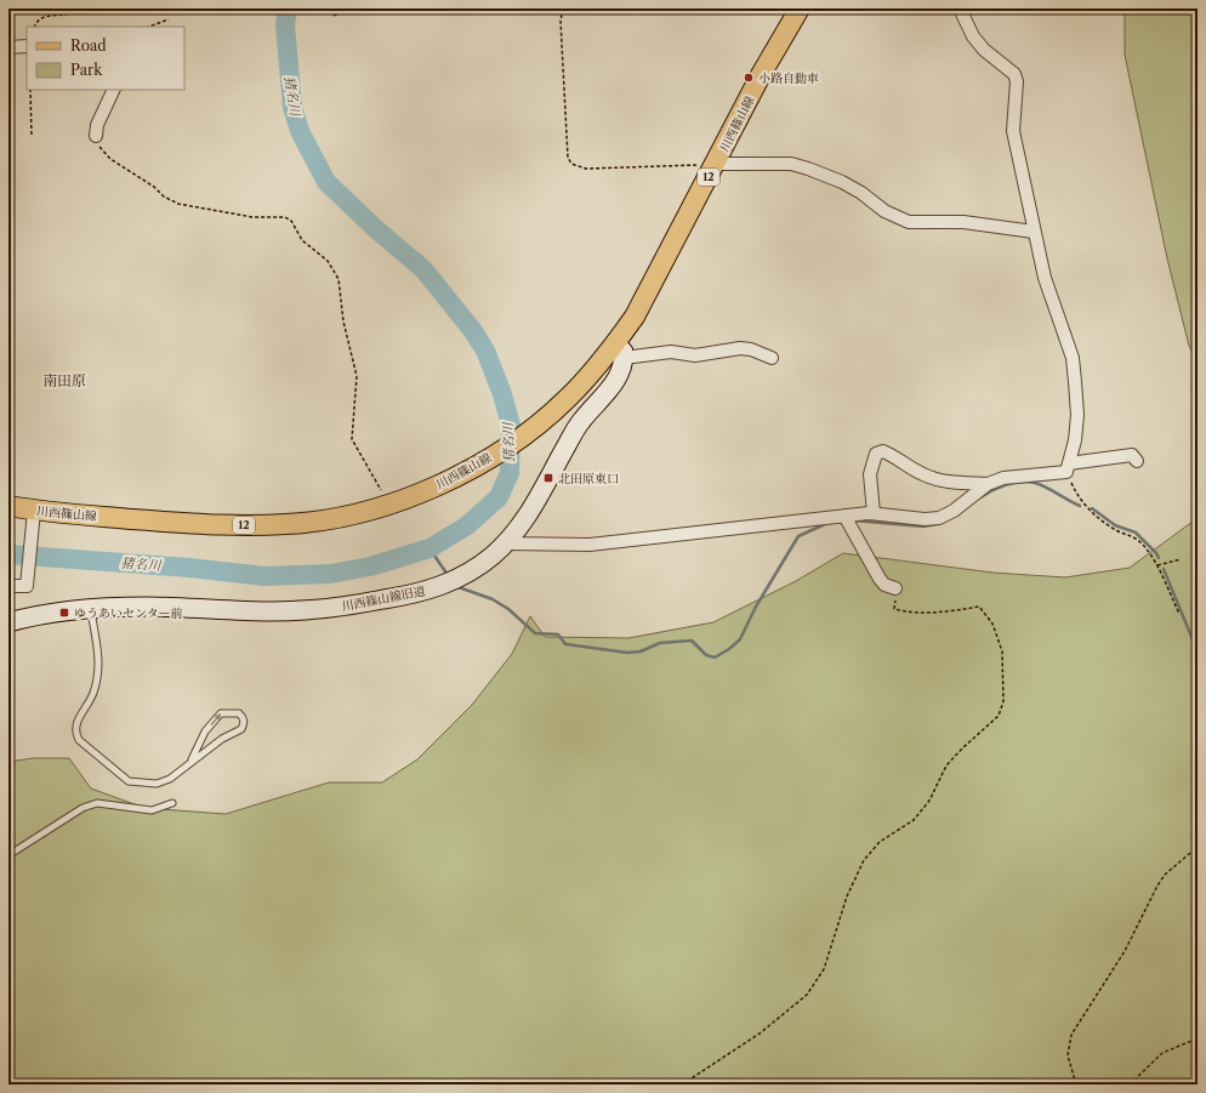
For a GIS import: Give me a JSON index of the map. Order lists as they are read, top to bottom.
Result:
{
  "streets": {
    "main road": ["川西篠山線", "12"],
    "street": ["川西篠山線旧道"]
  },
  "crossings": [
    ["川西篠山線", "川西篠山線旧道"]
  ],
  "districts": ["南田原"],
  "water": ["猪名川"],
  "places": {
    "other": ["小路自動車"],
    "transit": ["北田原東口", "ゆうあいセンター前"]
  },
  "legend": ["Road", "Park"]
}
